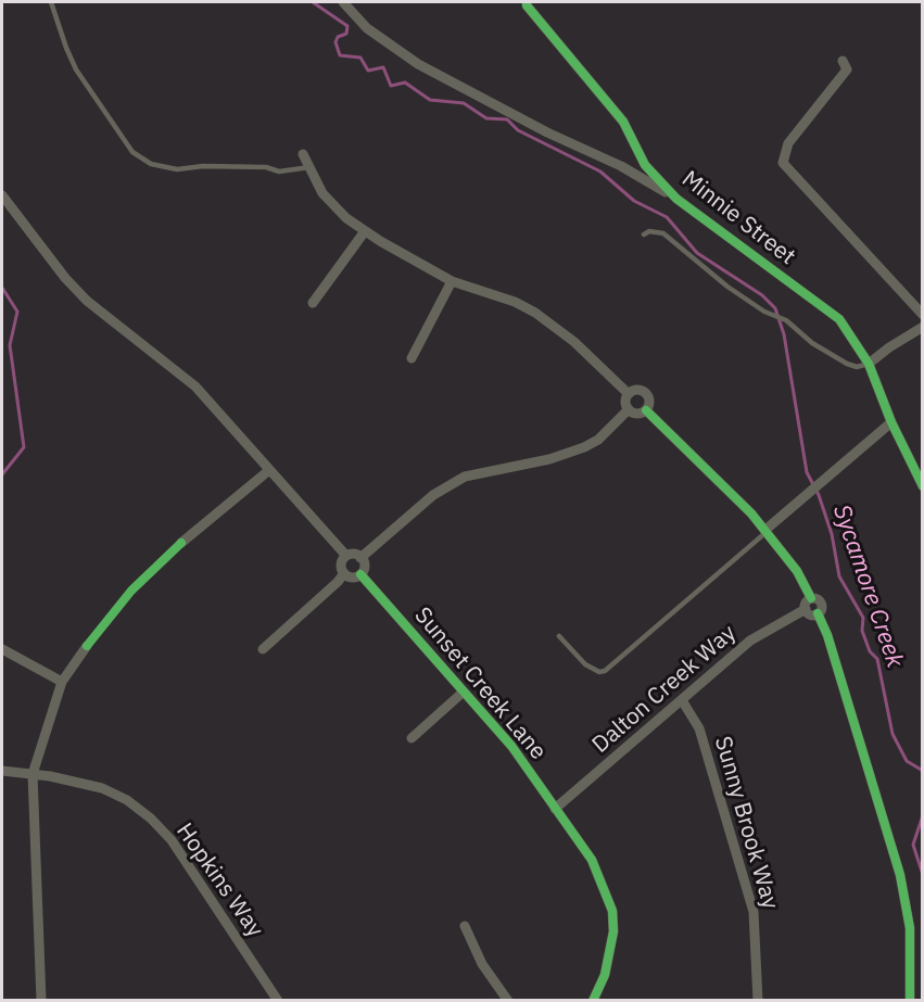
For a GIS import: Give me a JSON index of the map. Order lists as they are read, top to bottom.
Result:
{
  "streets": {
    "street": [
      "Minnie Street",
      "Sunset Creek Lane",
      "Dalton Creek Way",
      "Sunny Brook Way",
      "Hopkins Way"
    ]
  },
  "crossings": [
    ["Sunset Creek Lane", "Dalton Creek Way"],
    ["Dalton Creek Way", "Sunny Brook Way"]
  ],
  "water": ["Sycamore Creek"]
}
